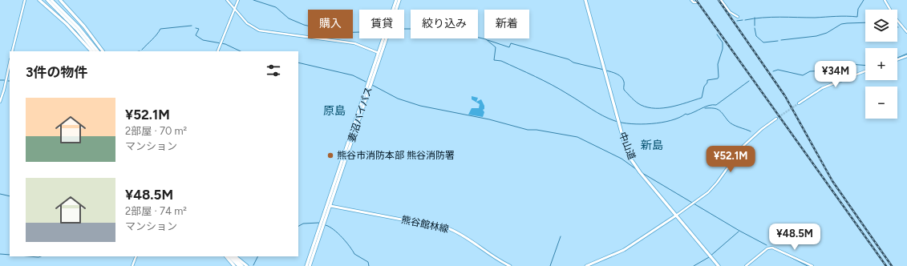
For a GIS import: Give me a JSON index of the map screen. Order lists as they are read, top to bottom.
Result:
{
  "streets": {
    "highway": ["妻沼バイパス", "中山道"],
    "main road": ["熊谷館林線"]
  },
  "crossings": [
    ["妻沼バイパス", "熊谷館林線"]
  ],
  "districts": ["原島", "新島"],
  "places": ["熊谷市消防本部 熊谷消防署"],
  "page": {
    "map_buttons": ["+", "−"],
    "chip": [
      "購入",
      "賃貸",
      "絞り込み",
      "新着"
    ],
    "heading": "3件の物件",
    "price": ["¥34M", "¥52.1M", "¥48.5M"],
    "list": [
      {
        "name": "¥52.1M",
        "note": "2部屋 · 70 m² · マンション"
      },
      {
        "name": "¥48.5M",
        "note": "2部屋 · 74 m² · マンション"
      }
    ]
  }
}
